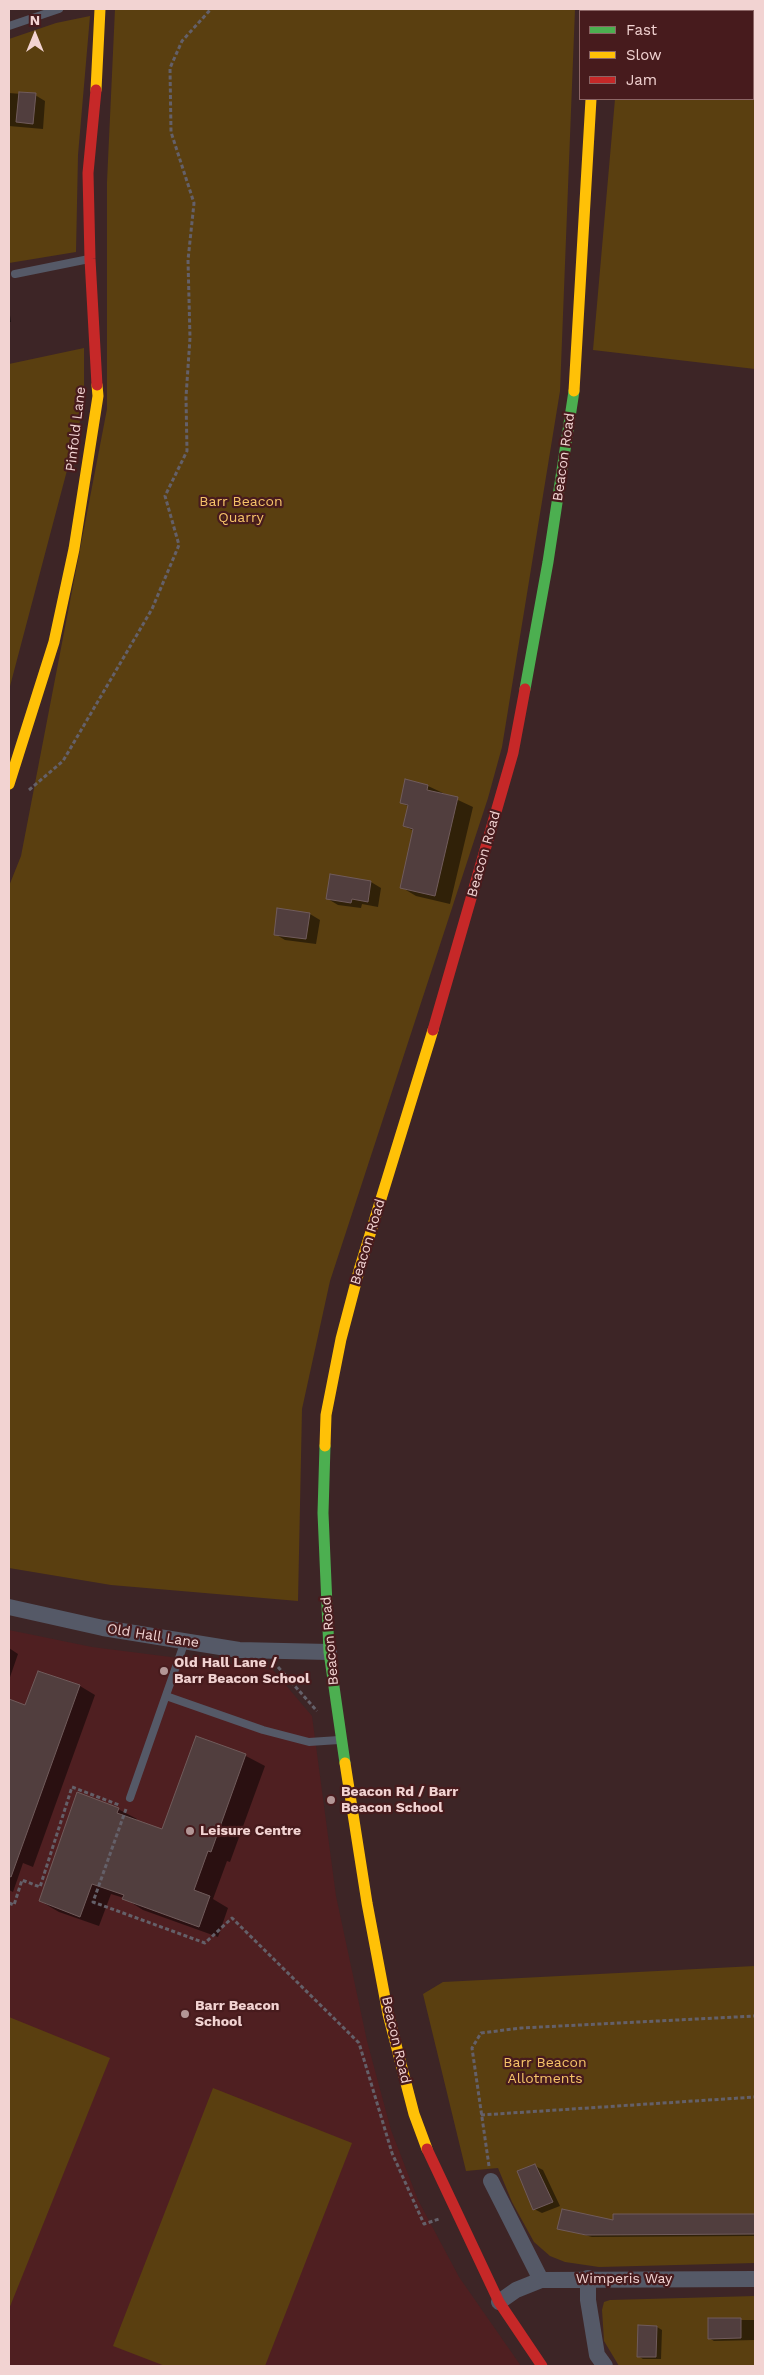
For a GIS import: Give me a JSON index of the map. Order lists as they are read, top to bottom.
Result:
{
  "streets": {
    "main road": ["Pinfold Lane", "Beacon Road"],
    "street": ["Old Hall Lane", "Wimperis Way"]
  },
  "crossings": [
    ["Beacon Road", "Old Hall Lane"],
    ["Beacon Road", "Wimperis Way"]
  ],
  "parks": ["Barr Beacon Quarry", "Barr Beacon Allotments"],
  "places": [
    "Old Hall Lane / Barr Beacon School",
    "Beacon Rd / Barr Beacon School",
    "Leisure Centre",
    "Barr Beacon School"
  ],
  "legend": ["Fast", "Slow", "Jam"],
  "north": "top"
}
